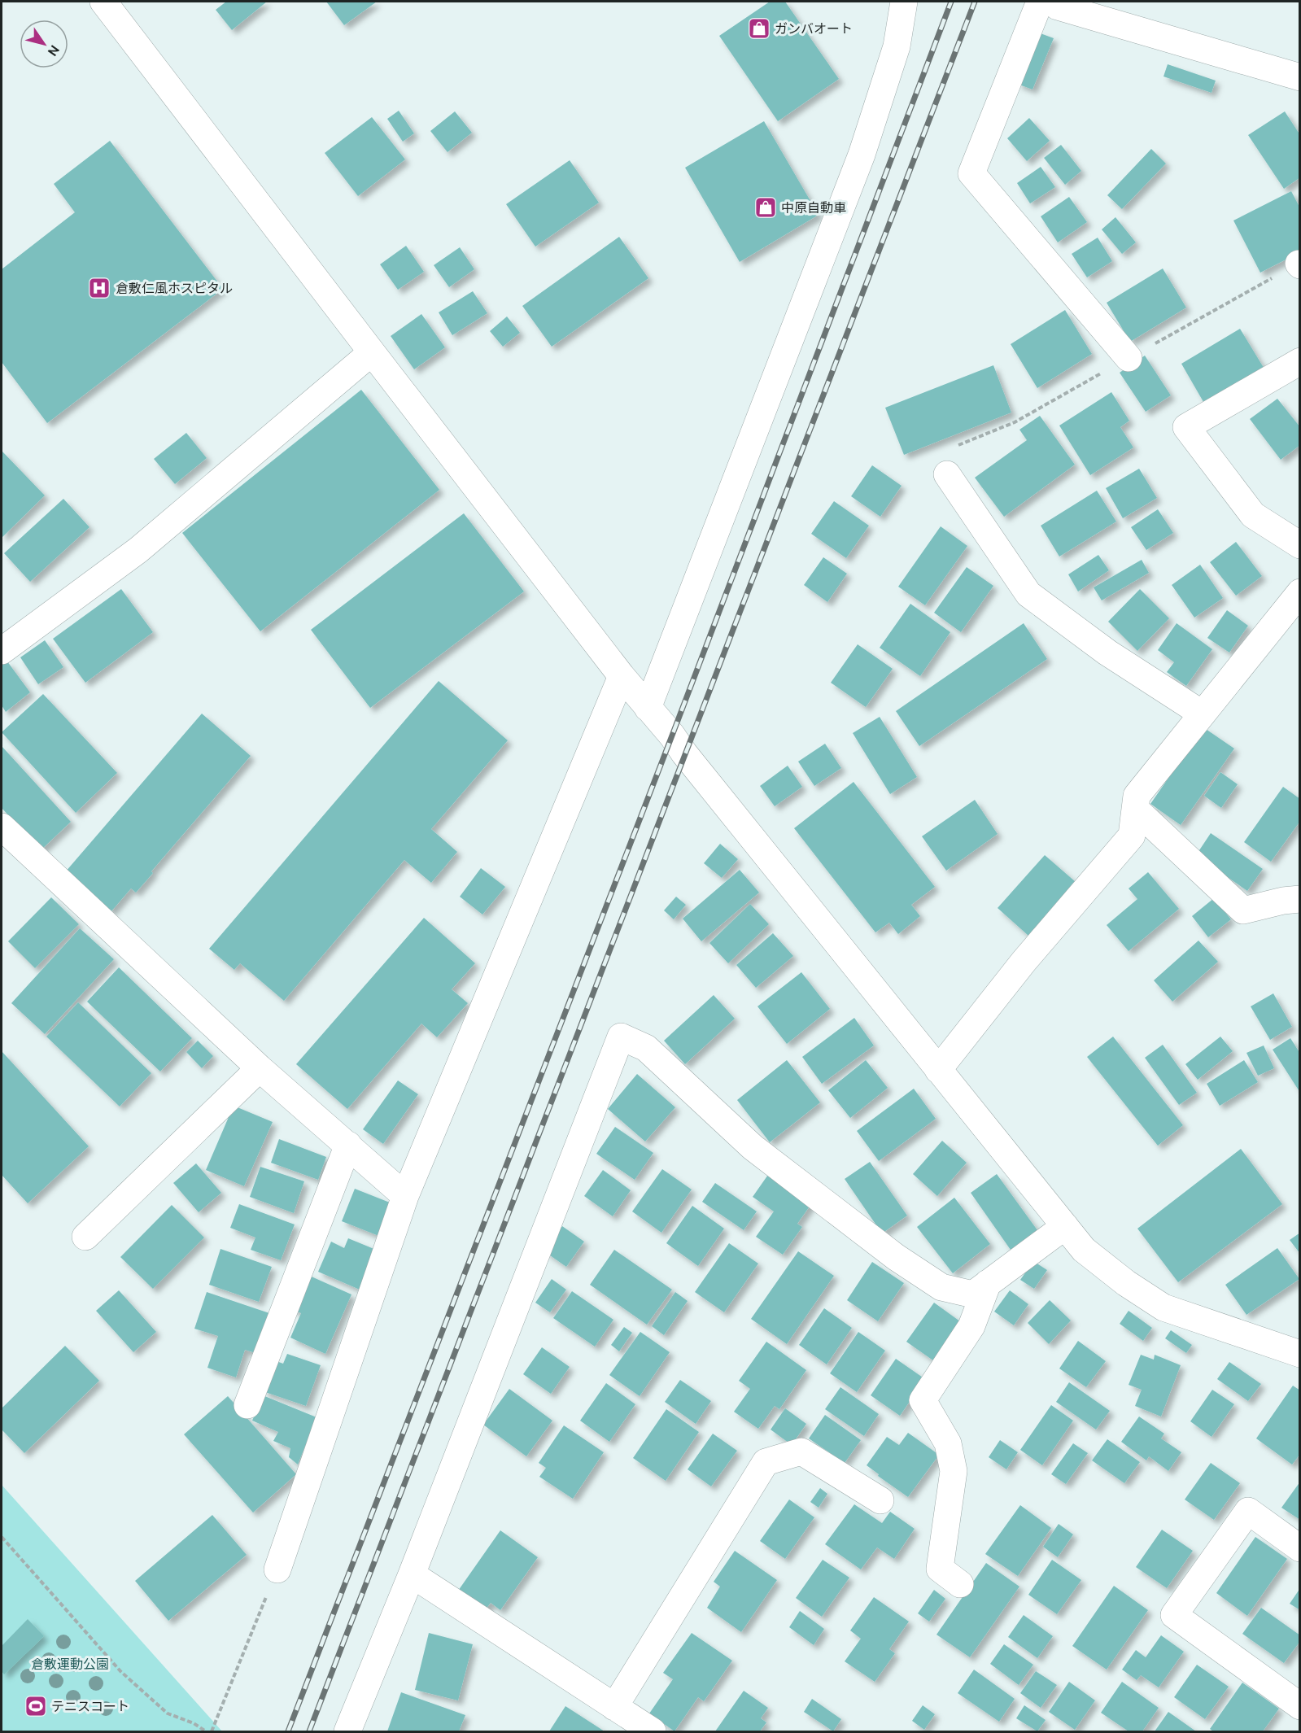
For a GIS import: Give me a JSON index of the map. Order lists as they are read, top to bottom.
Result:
{
  "parks": ["倉敷運動公園"],
  "places": {
    "shop": ["ガンバオート", "中原自動車"],
    "hospital": ["倉敷仁風ホスピタル"],
    "sports": ["テニスコート"]
  },
  "north": "bottom right"
}
